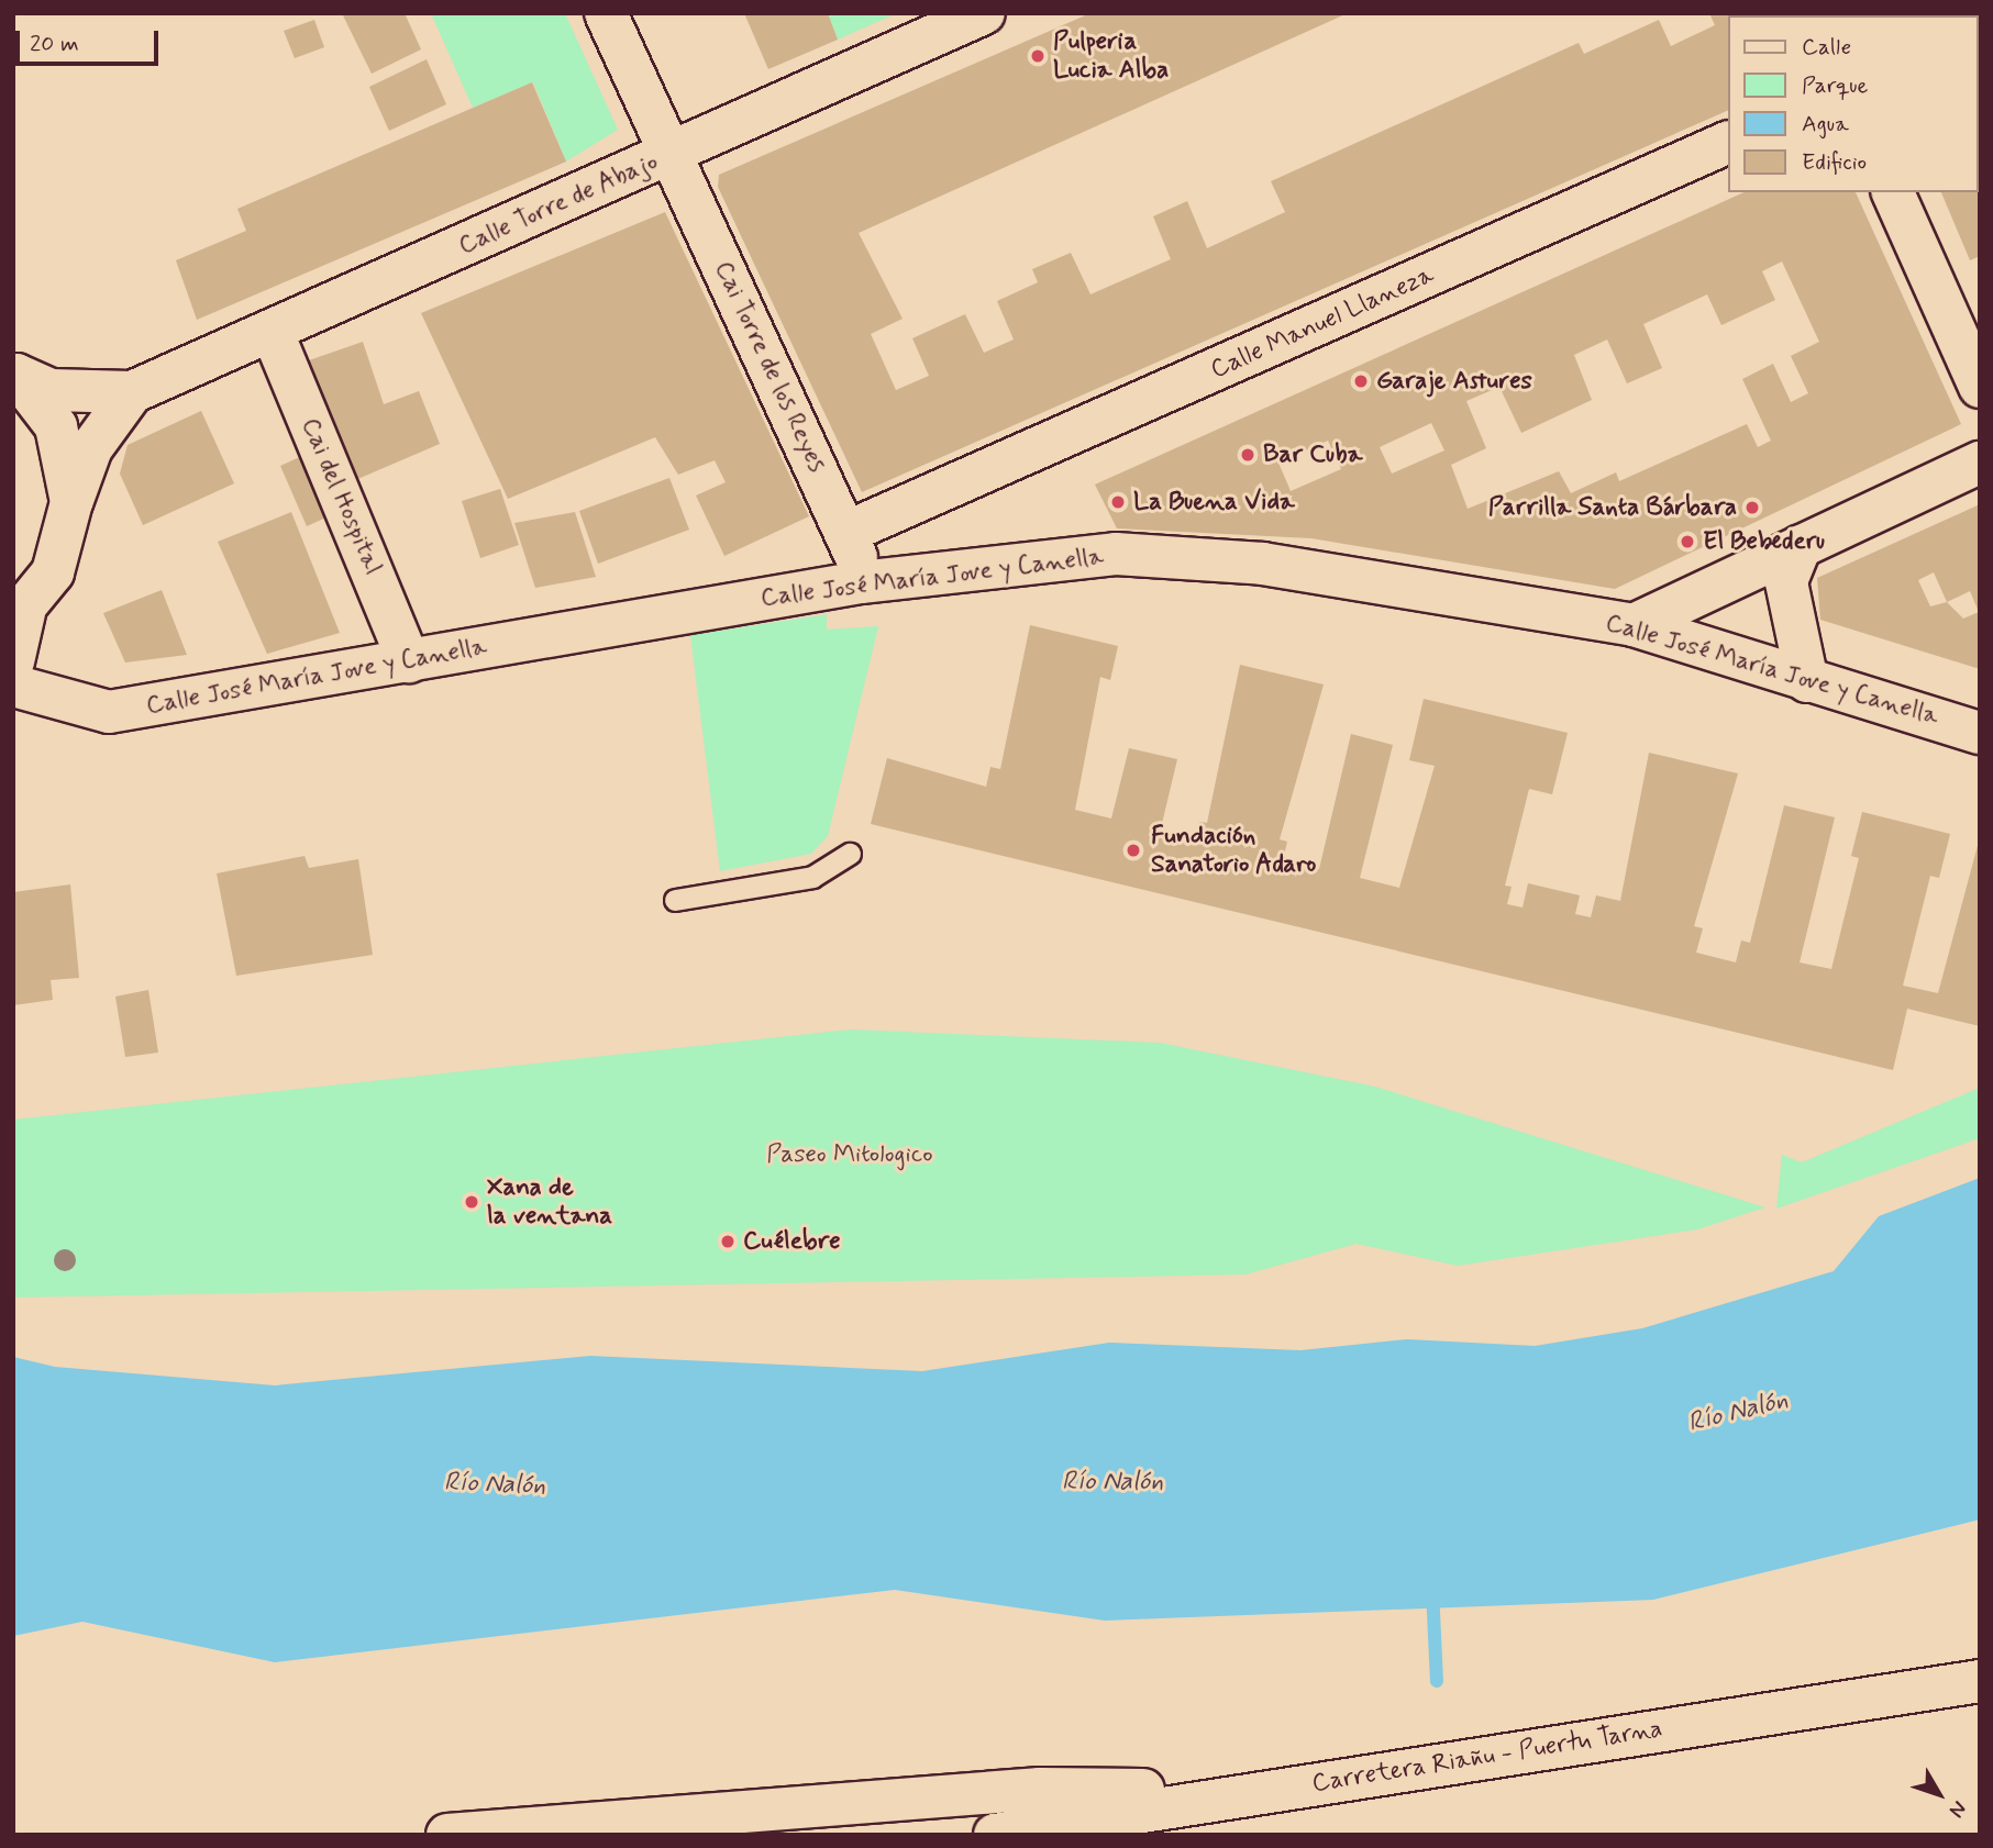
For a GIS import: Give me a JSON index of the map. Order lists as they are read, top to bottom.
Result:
{
  "streets": {
    "street": [
      "Calle Torre de Abajo",
      "Calle Manuel Llaneza",
      "Cai Torre de los Reyes",
      "Cai del Hospital",
      "Calle José María Jove y Canella",
      "Carretera Riañu - Puertu Tarna"
    ]
  },
  "crossings": [
    ["Calle Torre de Abajo", "Cai Torre de los Reyes"],
    ["Calle Torre de Abajo", "Cai del Hospital"],
    ["Calle Manuel Llaneza", "Cai Torre de los Reyes"],
    ["Cai Torre de los Reyes", "Calle José María Jove y Canella"],
    ["Cai del Hospital", "Calle José María Jove y Canella"]
  ],
  "water": ["Río Nalón"],
  "parks": ["Paseo Mitologico"],
  "places": [
    "Pulperia Lucia Alba",
    "Garaje Astures",
    "Bar Cuba",
    "La Buena Vida",
    "Parrilla Santa Bárbara",
    "El Bebederu",
    "Fundación Sanatorio Adaro",
    "Xana de la ventana",
    "Cuélebre"
  ],
  "legend": [
    "Calle",
    "Parque",
    "Agua",
    "Edificio"
  ],
  "scale_bar": "20 m",
  "north": "bottom right"
}
